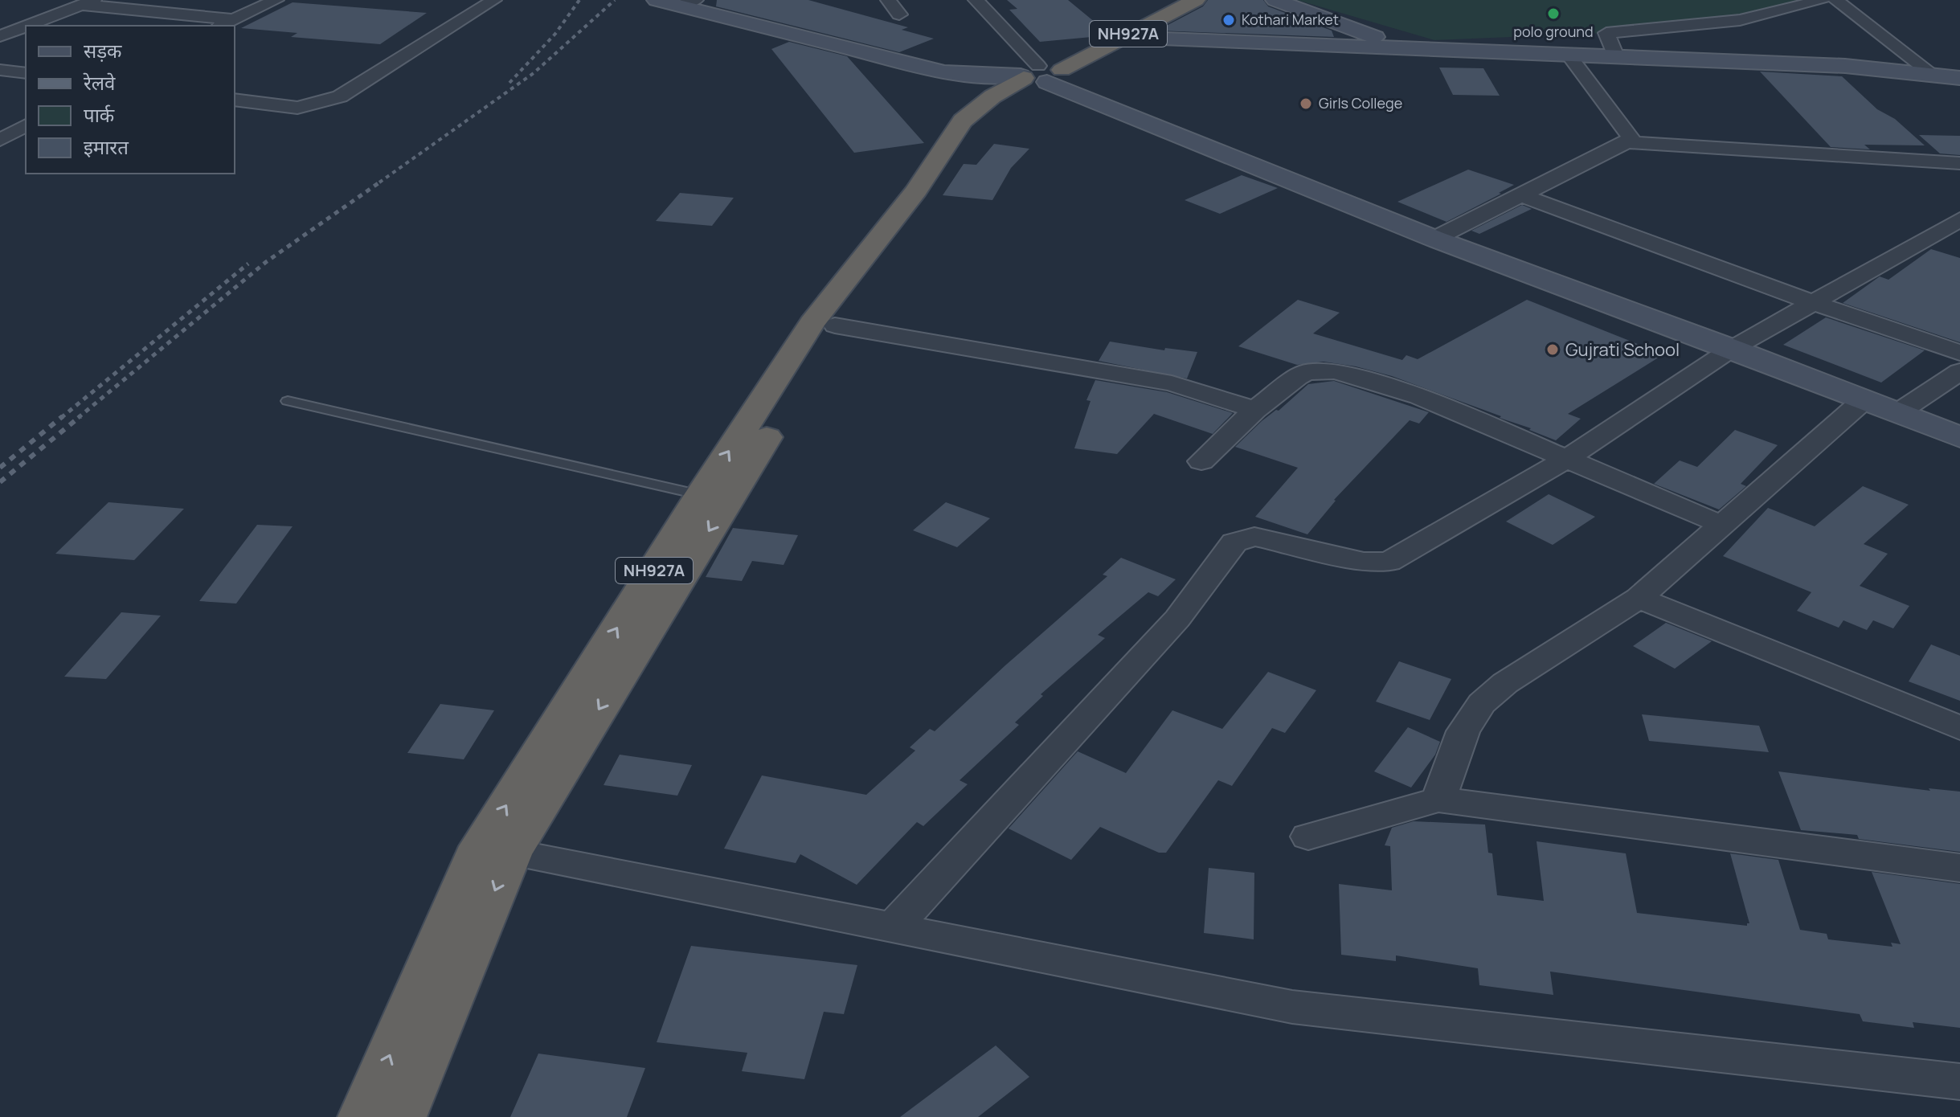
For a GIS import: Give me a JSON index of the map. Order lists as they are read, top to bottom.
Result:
{
  "streets": {
    "highway": ["NH927A"]
  },
  "places": [
    "polo ground",
    "Kothari Market",
    "Girls College",
    "Gujrati School"
  ],
  "legend": [
    "सड़क",
    "रेलवे",
    "पार्क",
    "इमारत"
  ]
}
